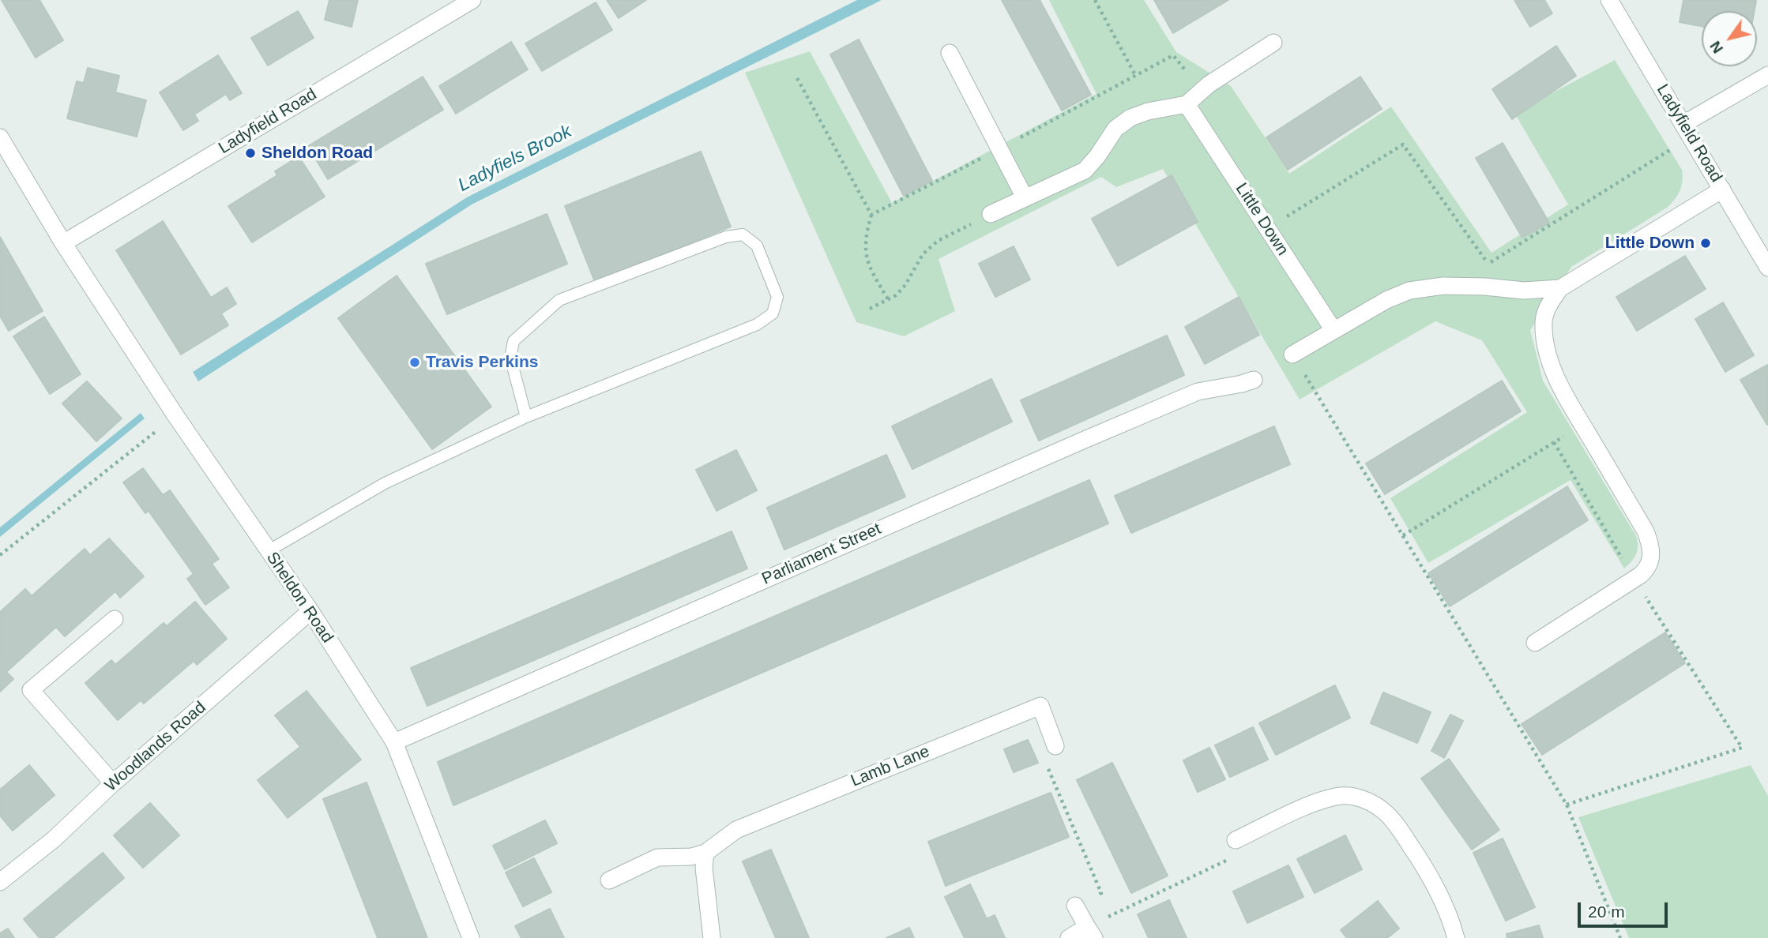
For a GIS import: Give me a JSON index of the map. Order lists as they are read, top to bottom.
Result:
{
  "streets": {
    "street": [
      "Ladyfield Road",
      "Little Down",
      "Parliament Street",
      "Sheldon Road",
      "Woodlands Road",
      "Lamb Lane"
    ]
  },
  "crossings": [
    ["Ladyfield Road", "Sheldon Road"],
    ["Parliament Street", "Sheldon Road"],
    ["Sheldon Road", "Woodlands Road"]
  ],
  "water": ["Ladyfiels Brook"],
  "places": ["Sheldon Road", "Little Down", "Travis Perkins"],
  "scale_bar": "20 m",
  "north": "bottom left"
}
